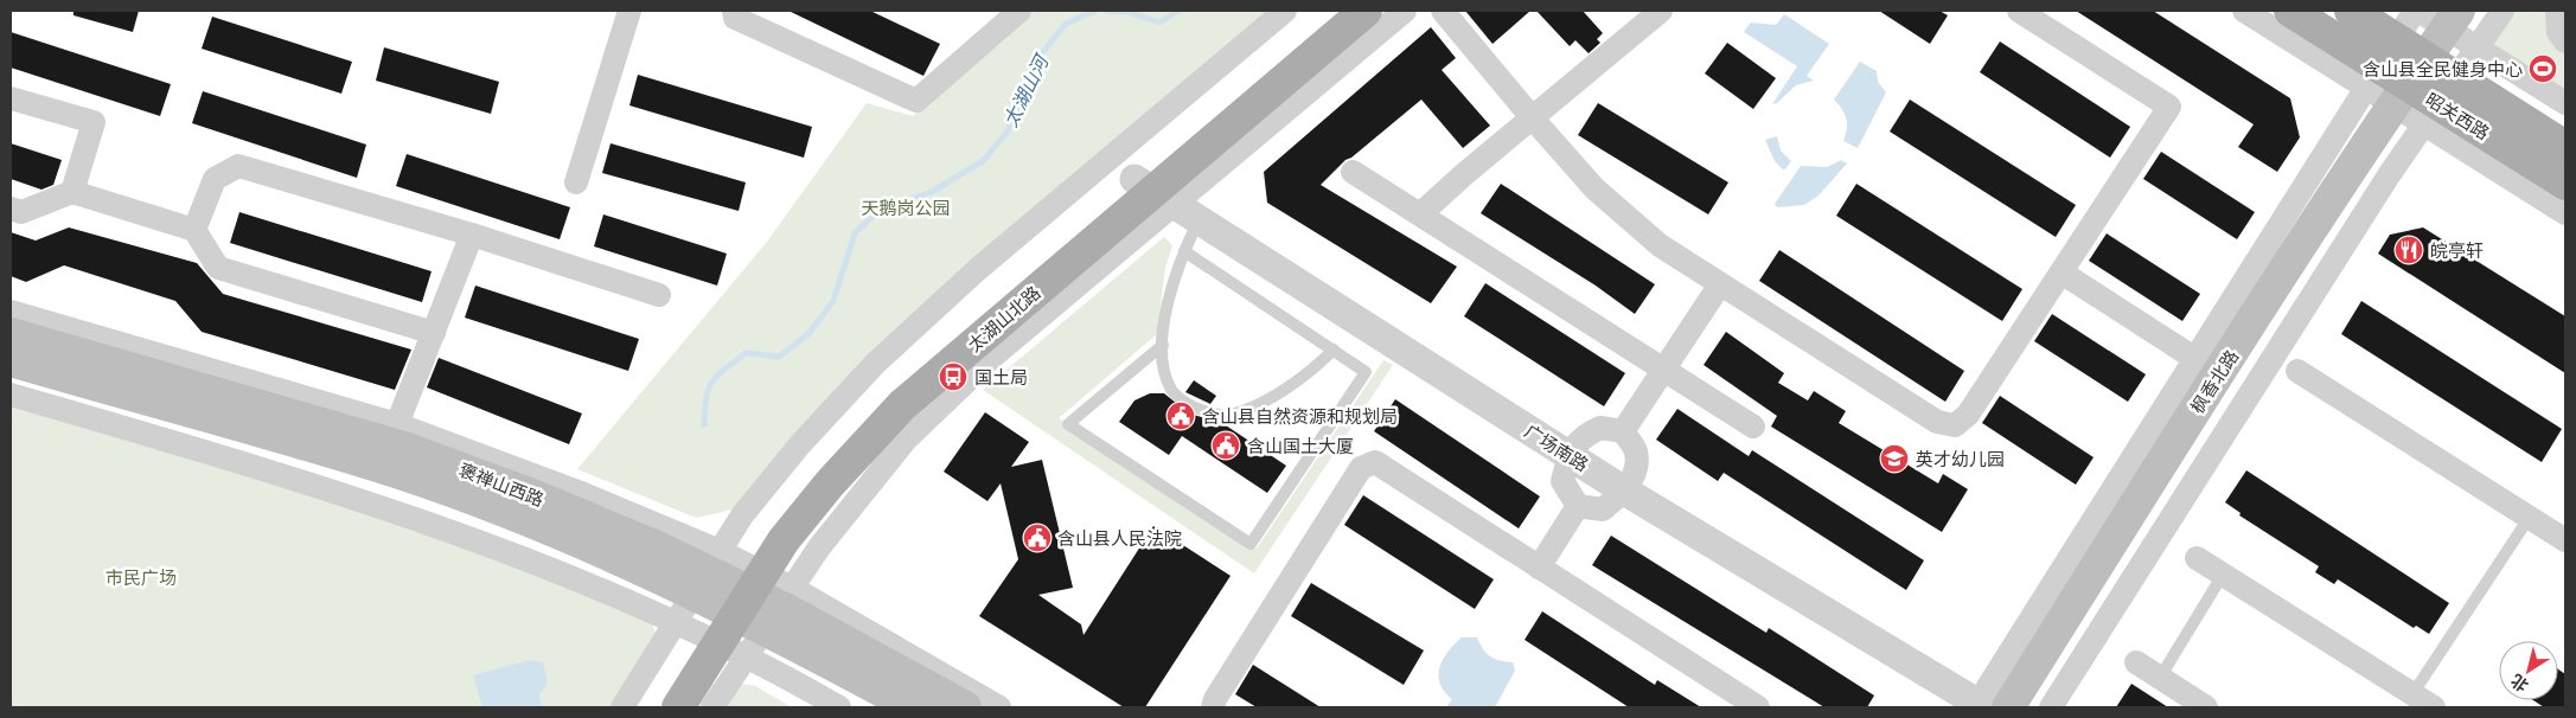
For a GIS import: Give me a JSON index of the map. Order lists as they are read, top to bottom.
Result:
{
  "streets": {
    "main road": [
      "昭关西路",
      "太湖山北路",
      "枫香北路",
      "褒禅山西路"
    ],
    "street": ["广场南路"]
  },
  "crossings": [
    ["昭关西路", "枫香北路"],
    ["太湖山北路", "广场南路"],
    ["太湖山北路", "褒禅山西路"],
    ["枫香北路", "广场南路"]
  ],
  "water": ["太湖山河"],
  "parks": ["天鹅岗公园", "市民广场"],
  "places": {
    "sports": ["含山县全民健身中心"],
    "restaurant": ["皖亭轩"],
    "bus stop": ["国土局"],
    "public building": ["含山县自然资源和规划局", "含山国土大厦", "含山县人民法院"],
    "school or university": ["英才幼儿园"]
  },
  "north": "bottom left"
}
